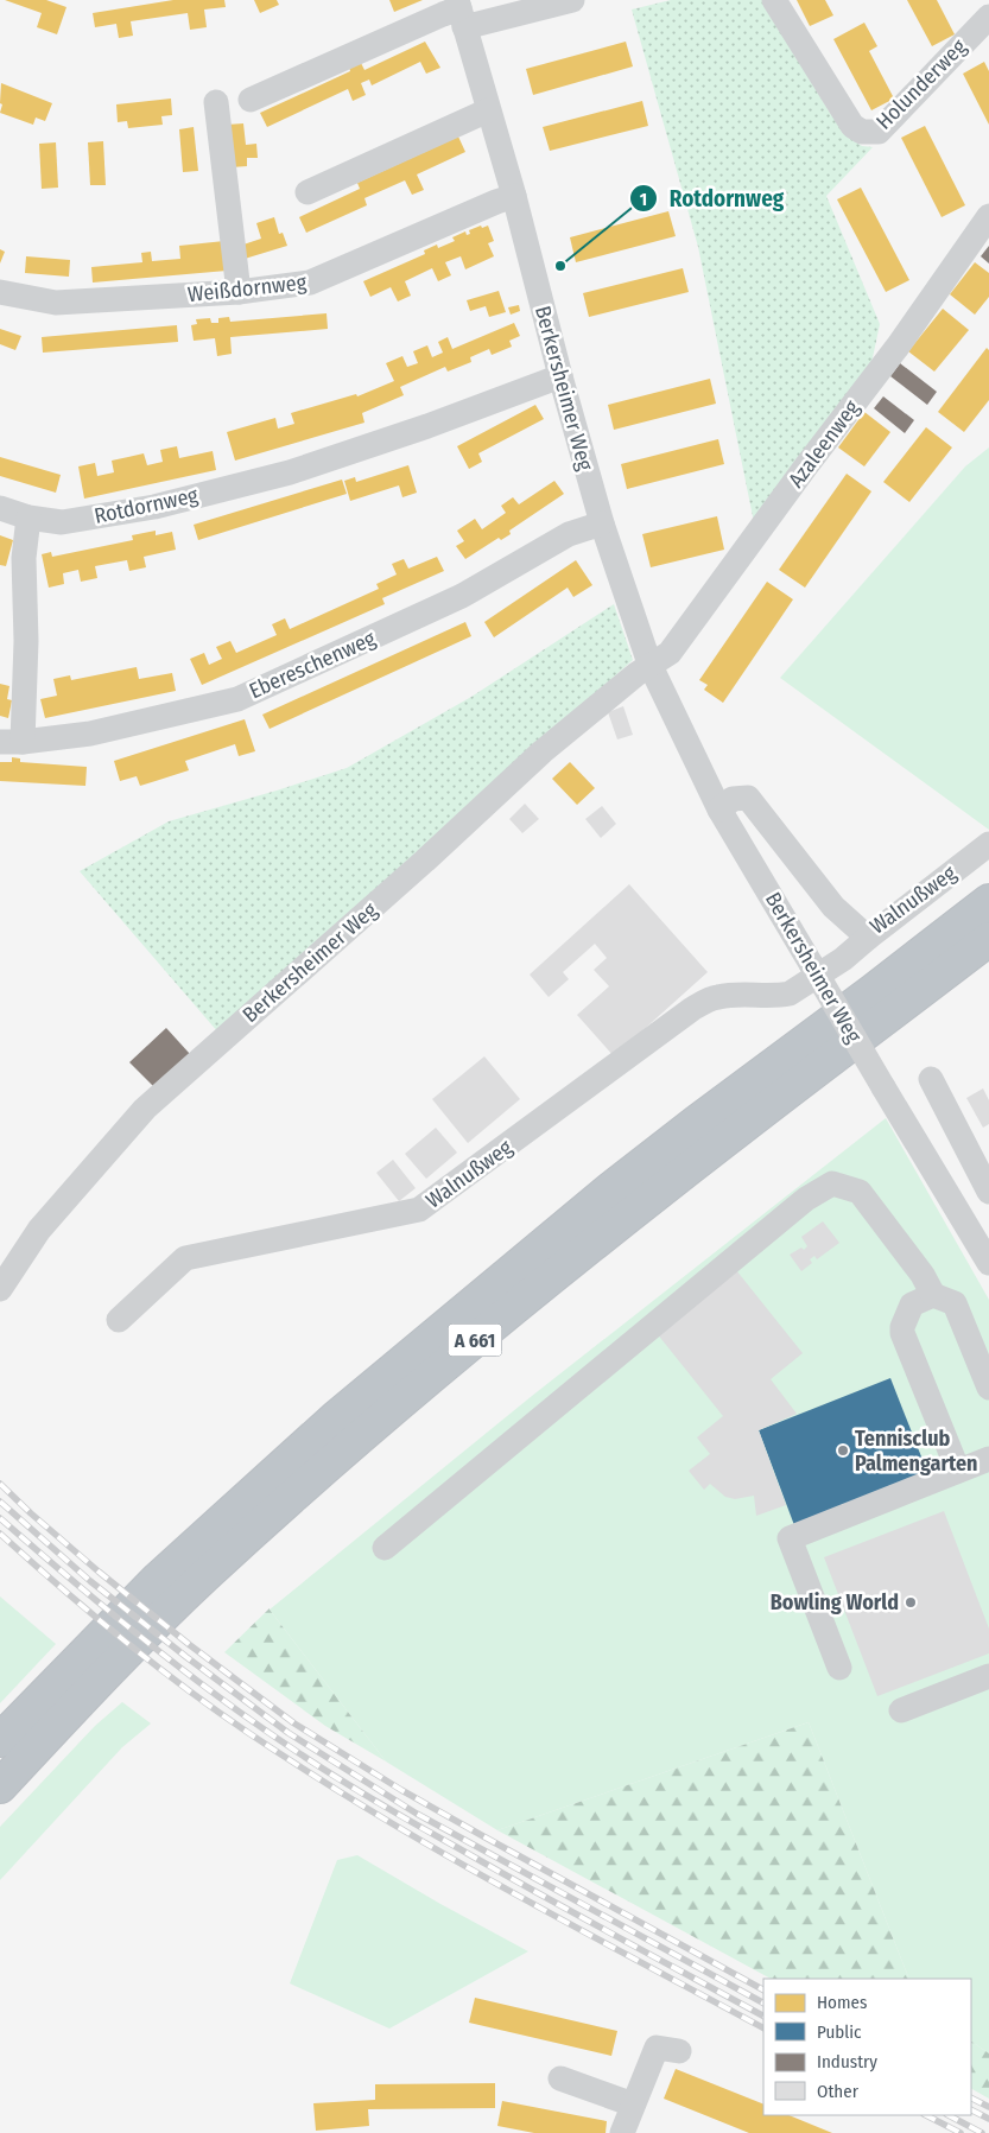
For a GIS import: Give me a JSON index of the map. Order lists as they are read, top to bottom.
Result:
{
  "streets": {
    "highway": ["A 661"],
    "street": [
      "Holunderweg",
      "Weißdornweg",
      "Berkersheimer Weg",
      "Azaleenweg",
      "Rotdornweg",
      "Ebereschenweg",
      "Walnußweg"
    ]
  },
  "crossings": [
    ["Weißdornweg", "Berkersheimer Weg"],
    ["Berkersheimer Weg", "Azaleenweg"],
    ["Berkersheimer Weg", "Rotdornweg"],
    ["Berkersheimer Weg", "Ebereschenweg"],
    ["Berkersheimer Weg", "Walnußweg"]
  ],
  "places": ["Rotdornweg", "Tennisclub Palmengarten", "Bowling World"],
  "legend": [
    "Homes",
    "Public",
    "Industry",
    "Other"
  ]
}
